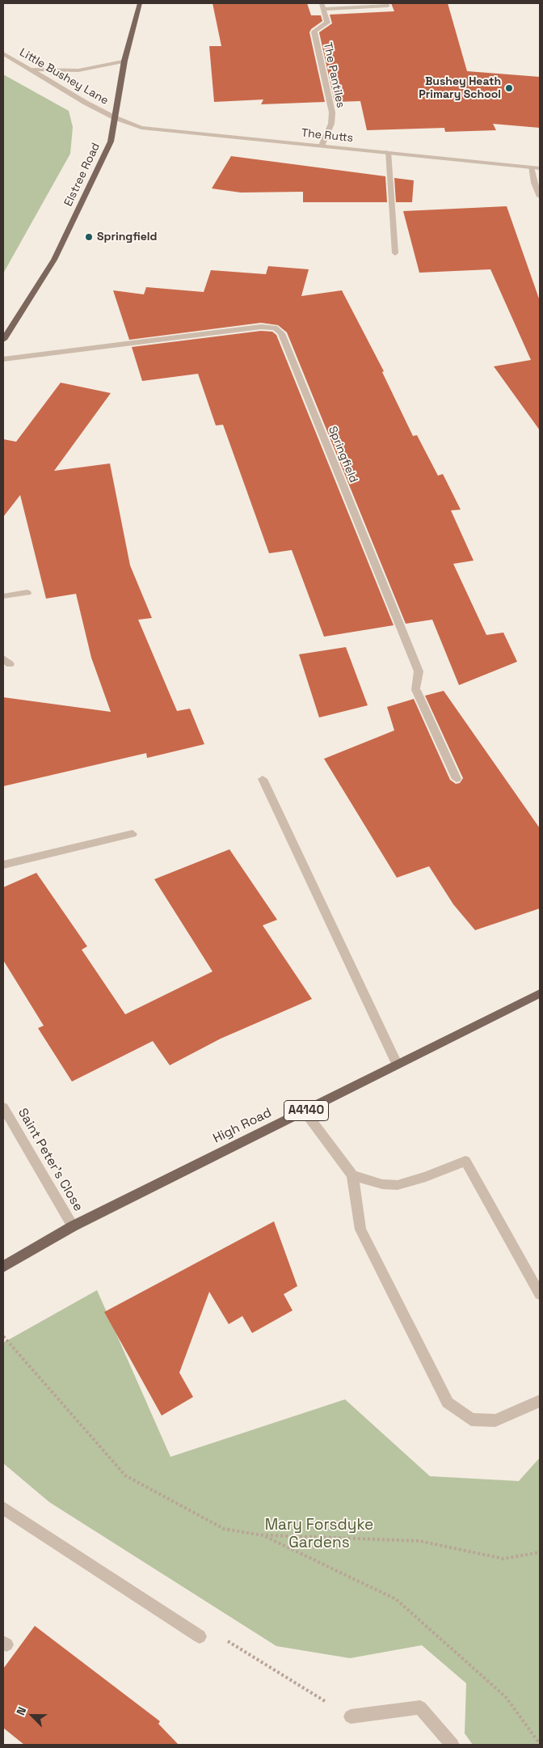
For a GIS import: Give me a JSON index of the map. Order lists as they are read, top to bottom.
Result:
{
  "streets": {
    "main road": ["Elstree Road", "A4140", "High Road"],
    "street": [
      "The Pantiles",
      "Little Bushey Lane",
      "The Rutts",
      "Springfield",
      "Saint Peter's Close"
    ]
  },
  "crossings": [
    ["The Pantiles", "The Rutts"],
    ["Little Bushey Lane", "The Rutts"],
    ["Little Bushey Lane", "Elstree Road"],
    ["The Rutts", "Elstree Road"],
    ["High Road", "Saint Peter's Close"]
  ],
  "parks": ["Mary Forsdyke Gardens"],
  "places": ["Bushey Heath Primary School", "Springfield"],
  "north": "top left"
}
